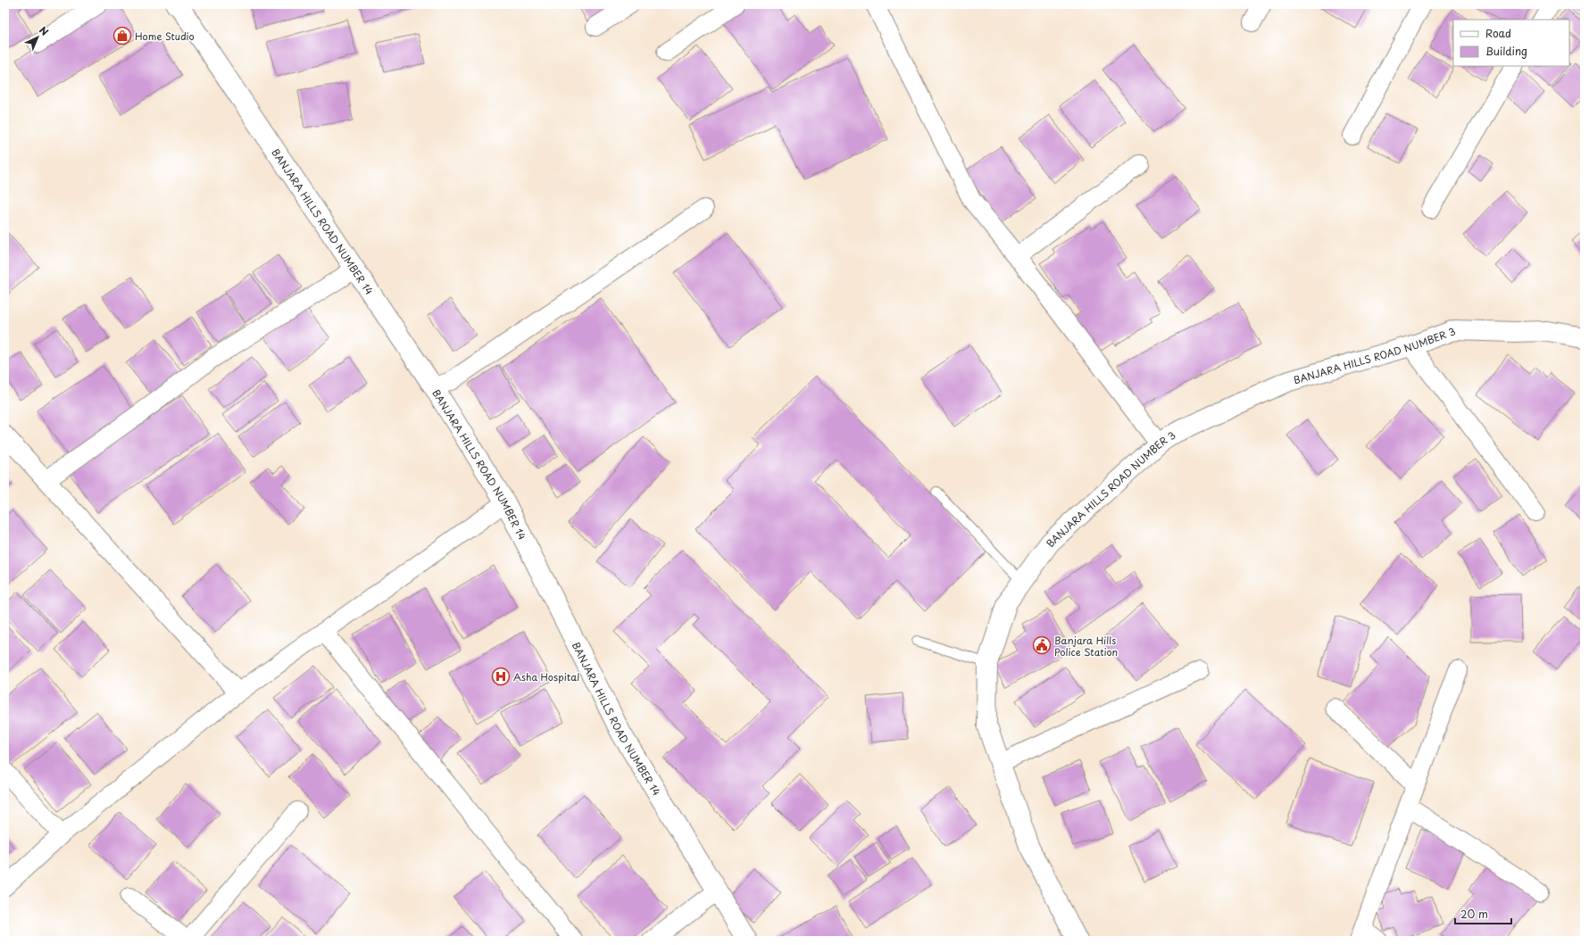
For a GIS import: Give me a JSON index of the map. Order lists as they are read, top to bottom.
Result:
{
  "streets": {
    "street": ["BANJARA HILLS ROAD NUMBER 14", "BANJARA HILLS ROAD NUMBER 3"]
  },
  "places": {
    "shop": ["Home Studio"],
    "public building": ["Banjara Hills Police Station"],
    "hospital": ["Asha Hospital"]
  },
  "legend": ["Road", "Building"],
  "scale_bar": "20 m",
  "north": "top right"
}
